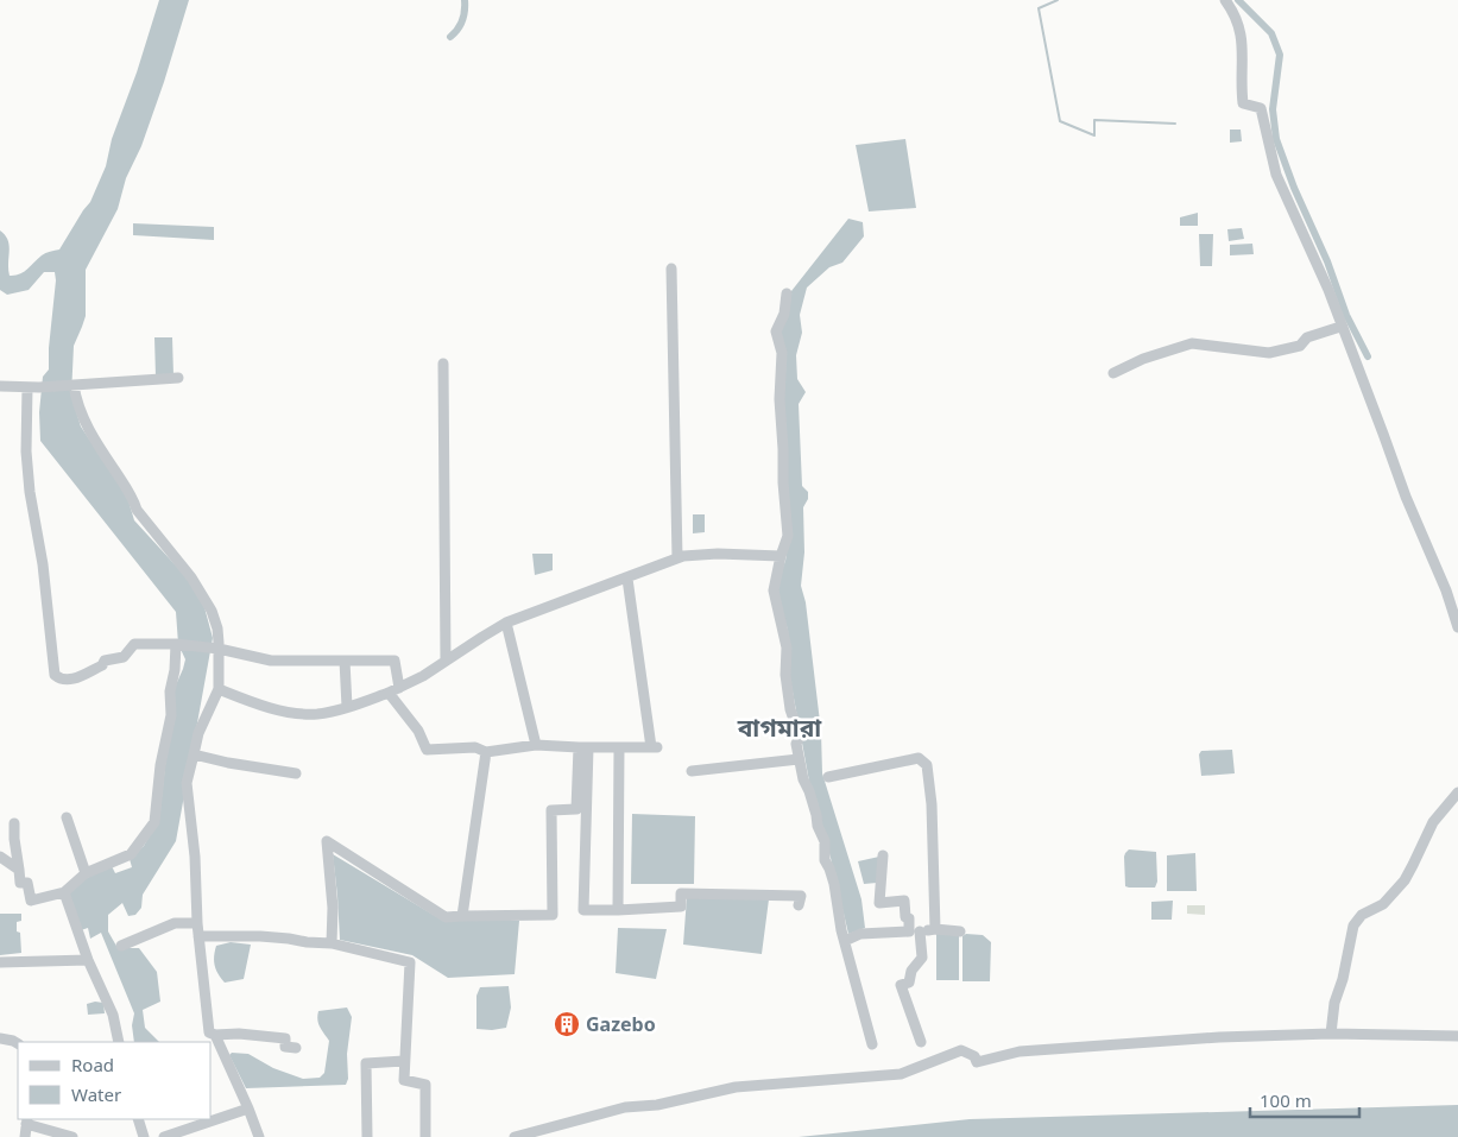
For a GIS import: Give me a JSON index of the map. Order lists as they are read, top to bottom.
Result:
{
  "districts": ["বাগমারা"],
  "places": {
    "building": ["Gazebo"]
  },
  "legend": ["Road", "Water"],
  "scale_bar": "100 m"
}
